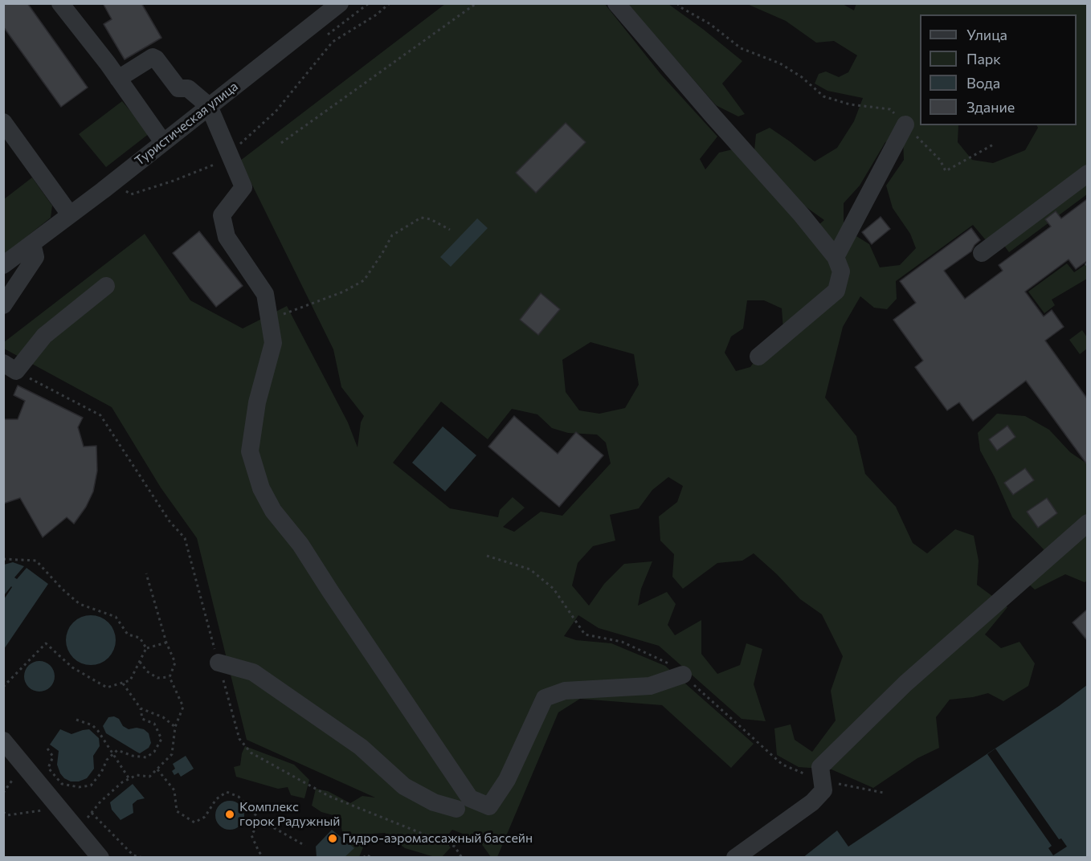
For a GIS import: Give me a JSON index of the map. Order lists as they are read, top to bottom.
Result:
{
  "streets": {
    "street": ["Туристическая улица"]
  },
  "places": ["Комплекс горок Радужный", "Гидро-аэромассажный бассейн"],
  "legend": [
    "Улица",
    "Парк",
    "Вода",
    "Здание"
  ]
}
